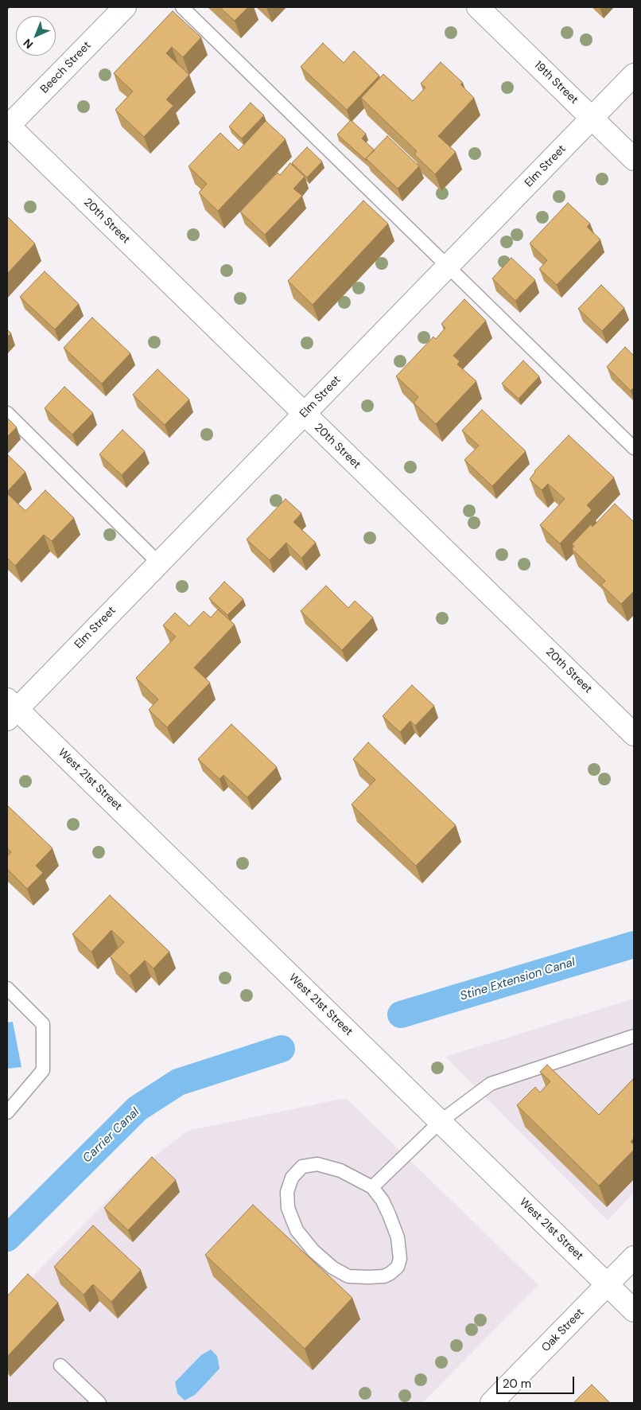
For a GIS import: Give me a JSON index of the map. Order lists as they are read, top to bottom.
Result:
{
  "streets": {
    "street": [
      "Beech Street",
      "19th Street",
      "Elm Street",
      "20th Street",
      "West 21st Street",
      "Oak Street"
    ]
  },
  "crossings": [
    ["Beech Street", "20th Street"],
    ["19th Street", "Elm Street"],
    ["Elm Street", "20th Street"],
    ["Elm Street", "West 21st Street"],
    ["West 21st Street", "Oak Street"]
  ],
  "water": ["Stine Extension Canal", "Carrier Canal"],
  "scale_bar": "20 m",
  "north": "bottom left"
}
